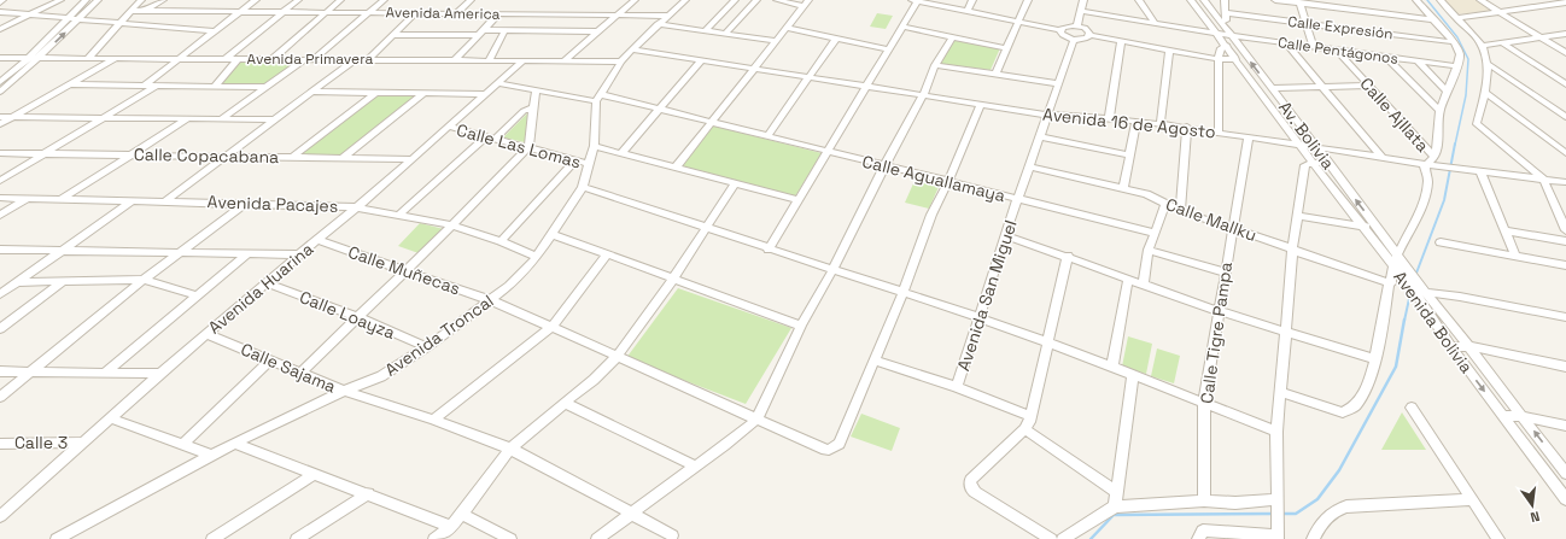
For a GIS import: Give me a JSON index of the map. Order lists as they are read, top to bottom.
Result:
{
  "streets": {
    "street": [
      "Avenida America",
      "Calle Expresión",
      "Calle Pentágonos",
      "Avenida Primavera",
      "Calle Ajllata",
      "Avenida 16 de Agosto",
      "Av. Bolivia",
      "Calle Las Lomas",
      "Calle Copacabana",
      "Calle Aguallamaya",
      "Avenida Pacajes",
      "Calle Mallku",
      "Calle Muñecas",
      "Avenida Huarina",
      "Avenida San Miguel",
      "Calle Loayza",
      "Avenida Bolivia",
      "Calle Tigre Pampa",
      "Avenida Troncal",
      "Calle Sajama",
      "Calle 3"
    ]
  },
  "crossings": [
    ["Calle Pentágonos", "Calle Ajllata"],
    ["Calle Pentágonos", "Av. Bolivia"],
    ["Avenida Primavera", "Avenida Huarina"],
    ["Avenida 16 de Agosto", "Av. Bolivia"],
    ["Avenida 16 de Agosto", "Avenida San Miguel"],
    ["Avenida 16 de Agosto", "Avenida Bolivia"],
    ["Avenida 16 de Agosto", "Calle Tigre Pampa"],
    ["Av. Bolivia", "Avenida Bolivia"],
    ["Calle Las Lomas", "Avenida Huarina"],
    ["Calle Las Lomas", "Avenida Troncal"],
    ["Calle Copacabana", "Avenida Huarina"],
    ["Calle Aguallamaya", "Avenida Huarina"],
    ["Calle Aguallamaya", "Avenida San Miguel"],
    ["Calle Aguallamaya", "Avenida Troncal"],
    ["Avenida Pacajes", "Avenida Huarina"],
    ["Avenida Pacajes", "Avenida Troncal"],
    ["Calle Mallku", "Avenida San Miguel"],
    ["Calle Mallku", "Calle Tigre Pampa"],
    ["Calle Muñecas", "Avenida Huarina"],
    ["Calle Muñecas", "Avenida Troncal"],
    ["Avenida Huarina", "Calle Loayza"],
    ["Avenida Huarina", "Calle Sajama"],
    ["Avenida Huarina", "Calle 3"],
    ["Calle Loayza", "Avenida Troncal"],
    ["Avenida Troncal", "Calle Sajama"]
  ],
  "north": "bottom"
}
